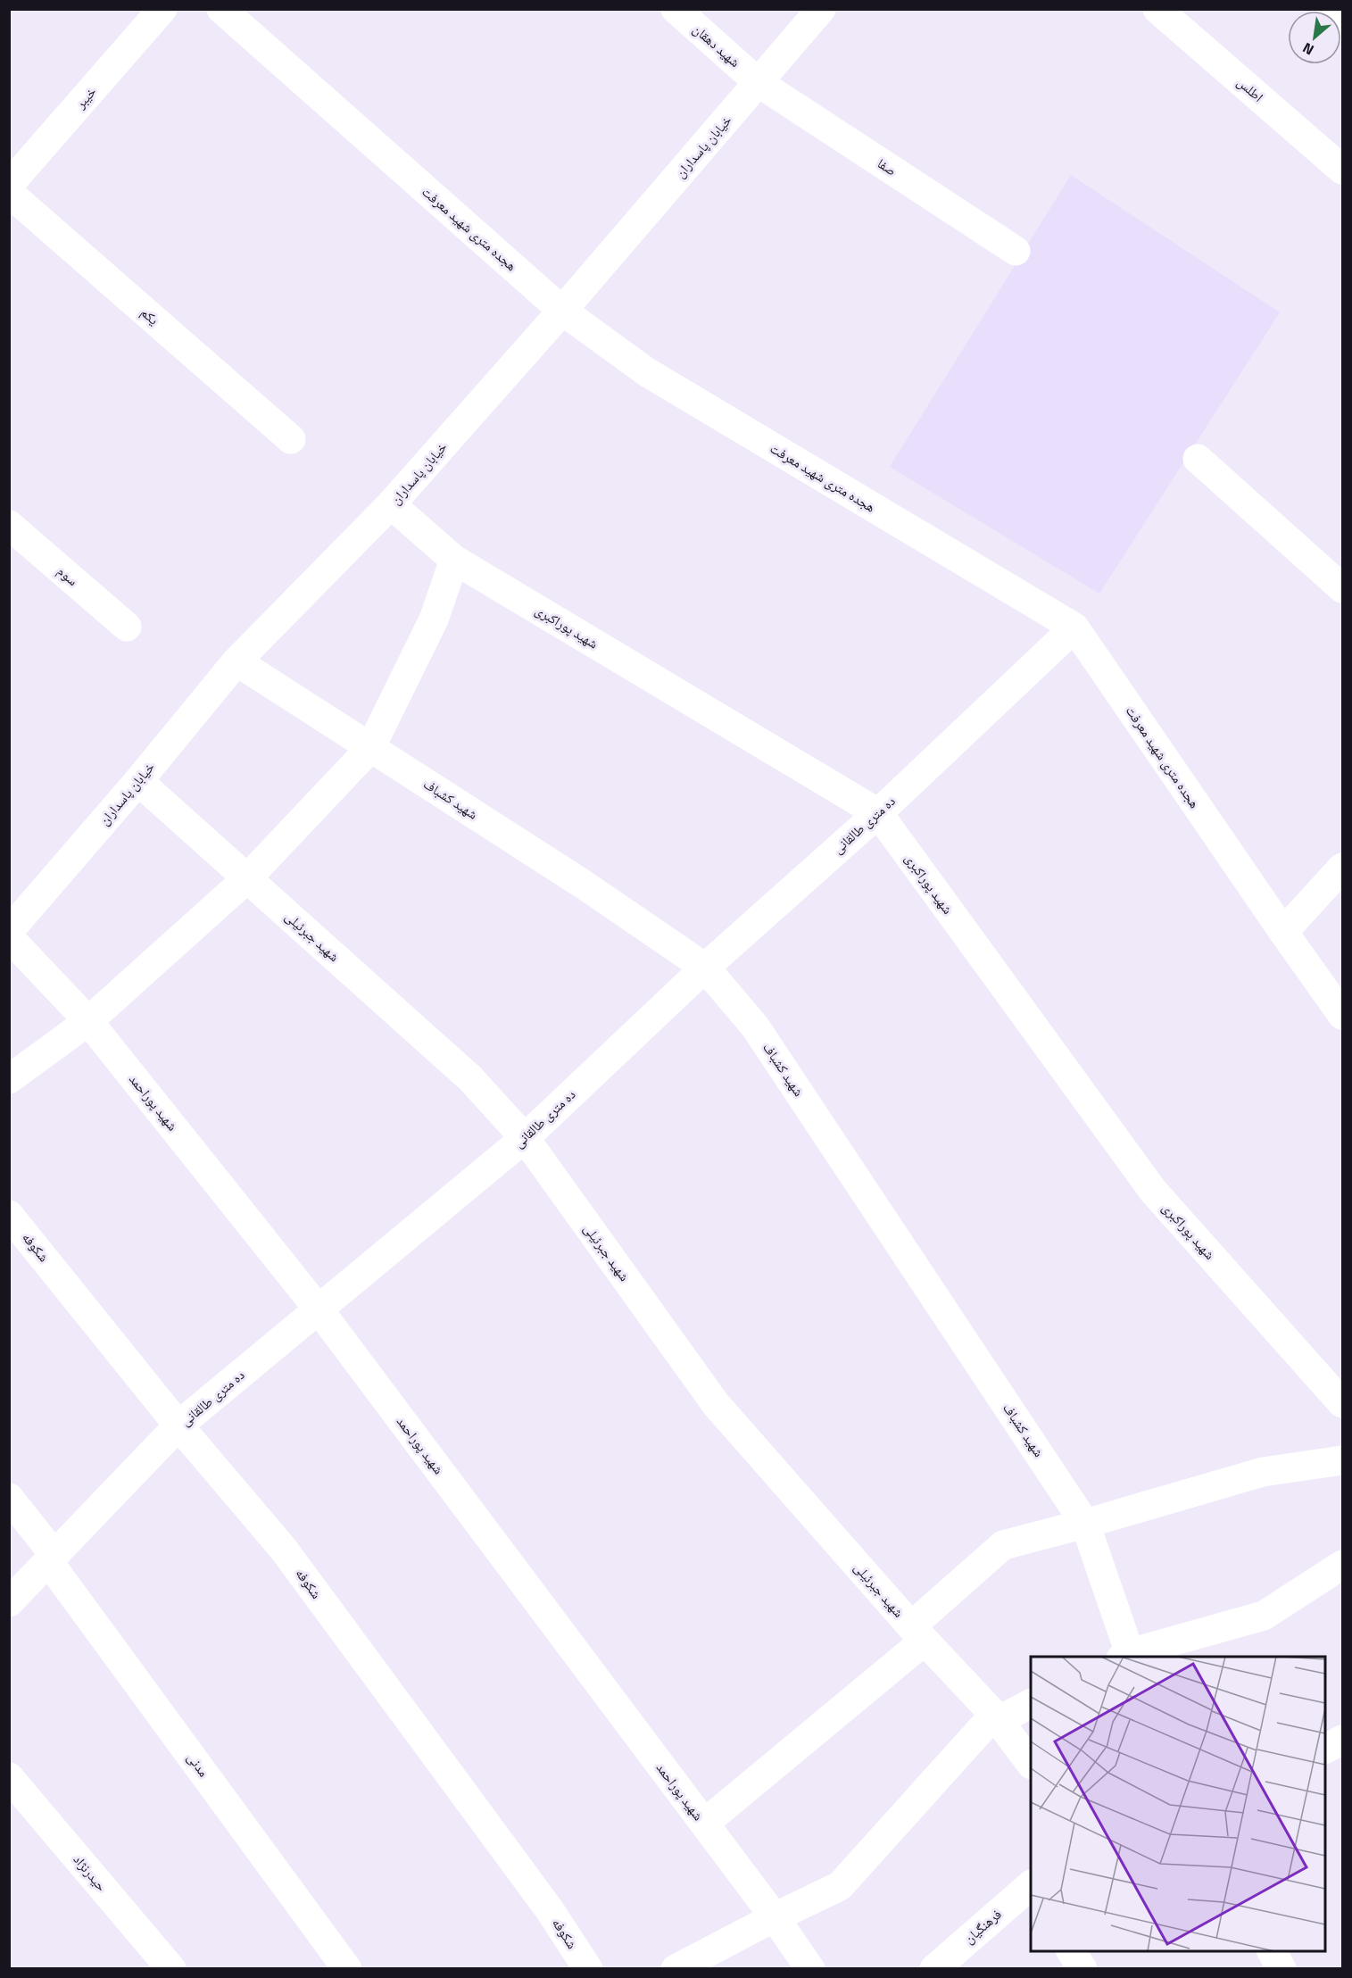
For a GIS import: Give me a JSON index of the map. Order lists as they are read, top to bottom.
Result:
{
  "streets": {
    "street": [
      "شهید دهقان",
      "اطلس",
      "خیبر",
      "خیابان پاسداران",
      "صفا",
      "هجده متری شهید معرفت",
      "یکم",
      "سوم",
      "شهید پوراکبری",
      "شهید کشباف",
      "ده متری طالقانی",
      "شهید جبرئیلی",
      "شهید پوراحمد",
      "شکوفه",
      "مدنی",
      "حیدرنژاد",
      "فرهنگیان"
    ]
  },
  "crossings": [
    ["شهید دهقان", "خیابان پاسداران"],
    ["شهید دهقان", "صفا"],
    ["خیابان پاسداران", "صفا"],
    ["خیابان پاسداران", "هجده متری شهید معرفت"],
    ["خیابان پاسداران", "شهید پوراکبری"],
    ["خیابان پاسداران", "شهید کشباف"],
    ["خیابان پاسداران", "شهید جبرئیلی"],
    ["هجده متری شهید معرفت", "ده متری طالقانی"],
    ["شهید پوراکبری", "ده متری طالقانی"],
    ["شهید کشباف", "ده متری طالقانی"],
    ["ده متری طالقانی", "شهید جبرئیلی"],
    ["ده متری طالقانی", "شهید پوراحمد"],
    ["ده متری طالقانی", "شکوفه"],
    ["ده متری طالقانی", "مدنی"]
  ],
  "north": "bottom left"
}
